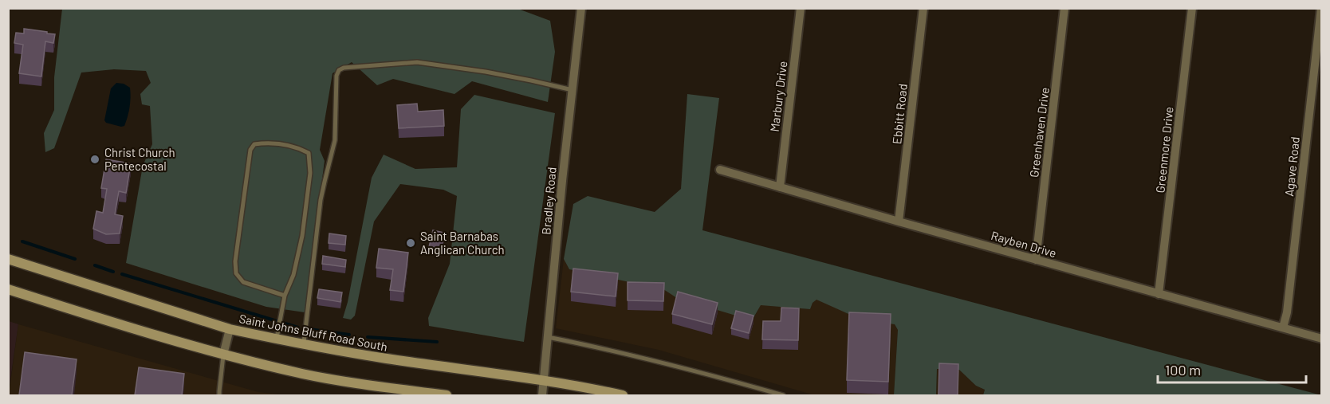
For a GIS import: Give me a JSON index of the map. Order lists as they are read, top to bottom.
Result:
{
  "streets": {
    "main road": ["Saint Johns Bluff Road South"],
    "street": [
      "Marbury Drive",
      "Ebbitt Road",
      "Greenhaven Drive",
      "Greenmore Drive",
      "Agave Road",
      "Bradley Road",
      "Rayben Drive"
    ]
  },
  "crossings": [
    ["Marbury Drive", "Rayben Drive"],
    ["Ebbitt Road", "Rayben Drive"],
    ["Greenhaven Drive", "Rayben Drive"],
    ["Greenmore Drive", "Rayben Drive"],
    ["Agave Road", "Rayben Drive"],
    ["Bradley Road", "Saint Johns Bluff Road South"]
  ],
  "places": ["Christ Church Pentecostal", "Saint Barnabas Anglican Church"],
  "scale_bar": "100 m"
}
